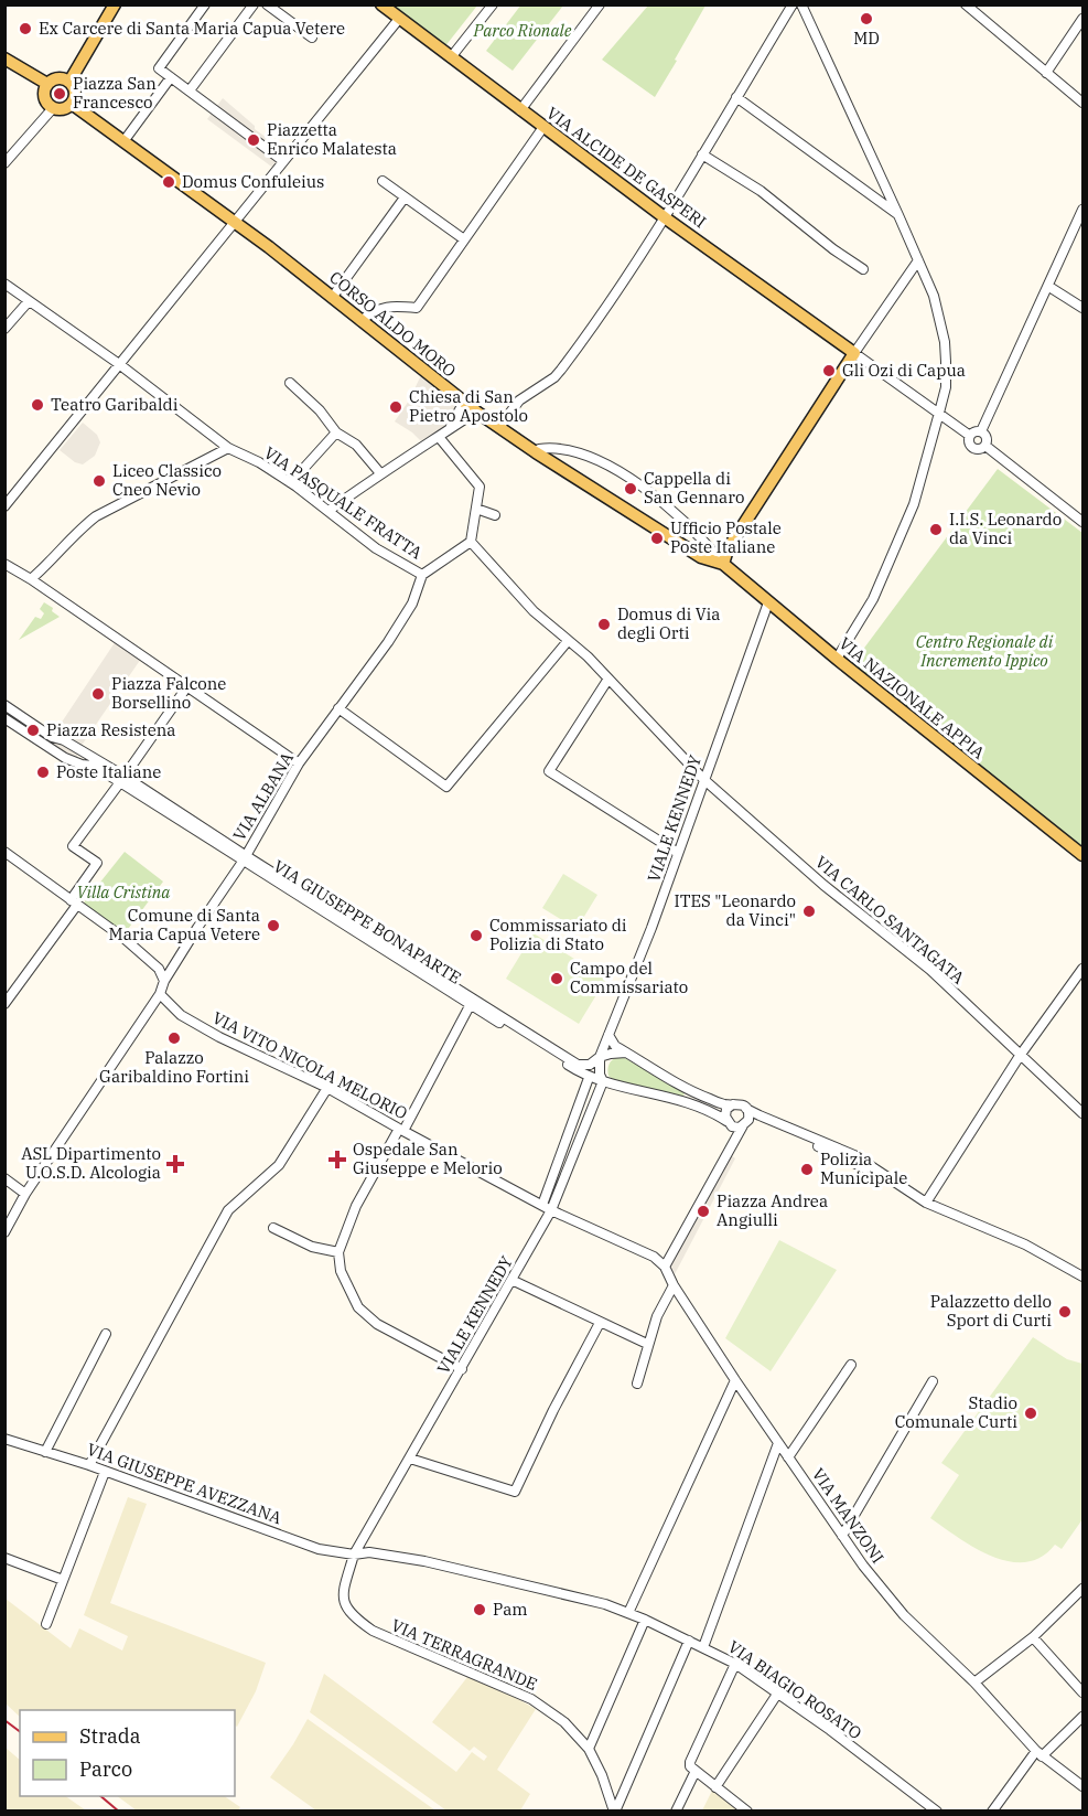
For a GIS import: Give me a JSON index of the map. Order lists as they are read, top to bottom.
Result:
{
  "streets": {
    "main road": ["VIA ALCIDE DE GASPERI", "CORSO ALDO MORO", "VIA NAZIONALE APPIA"],
    "street": [
      "VIA PASQUALE FRATTA",
      "VIA ALBANA",
      "VIALE KENNEDY",
      "VIA CARLO SANTAGATA",
      "VIA GIUSEPPE BONAPARTE",
      "VIA VITO NICOLA MELORIO",
      "VIA GIUSEPPE AVEZZANA",
      "VIA MANZONI",
      "VIA TERRAGRANDE",
      "VIA BIAGIO ROSATO"
    ]
  },
  "crossings": [
    ["CORSO ALDO MORO", "VIA NAZIONALE APPIA"],
    ["VIA PASQUALE FRATTA", "VIA ALBANA"],
    ["VIA NAZIONALE APPIA", "VIALE KENNEDY"],
    ["VIA ALBANA", "VIA VITO NICOLA MELORIO"],
    ["VIALE KENNEDY", "VIA CARLO SANTAGATA"],
    ["VIALE KENNEDY", "VIA GIUSEPPE BONAPARTE"],
    ["VIALE KENNEDY", "VIA VITO NICOLA MELORIO"],
    ["VIALE KENNEDY", "VIA GIUSEPPE AVEZZANA"],
    ["VIALE KENNEDY", "VIA TERRAGRANDE"],
    ["VIALE KENNEDY", "VIA BIAGIO ROSATO"],
    ["VIA VITO NICOLA MELORIO", "VIA MANZONI"],
    ["VIA GIUSEPPE AVEZZANA", "VIA TERRAGRANDE"],
    ["VIA GIUSEPPE AVEZZANA", "VIA BIAGIO ROSATO"],
    ["VIA TERRAGRANDE", "VIA BIAGIO ROSATO"]
  ],
  "parks": ["Parco Rionale", "Centro Regionale di Incremento Ippico", "Villa Cristina"],
  "places": {
    "other": [
      "MD",
      "Ex Carcere di Santa Maria Capua Vetere",
      "Piazza San Francesco",
      "Piazzetta Enrico Malatesta",
      "Domus Confuleius",
      "Gli Ozi di Capua",
      "Teatro Garibaldi",
      "Chiesa di San Pietro Apostolo",
      "Liceo Classico Cneo Nevio",
      "Cappella di San Gennaro",
      "I.I.S. Leonardo da Vinci",
      "Ufficio Postale Poste Italiane",
      "Domus di Via degli Orti",
      "Piazza Falcone Borsellino",
      "Piazza Resistena",
      "Poste Italiane",
      "ITES \"Leonardo da Vinci\"",
      "Comune di Santa Maria Capua Vetere",
      "Commissariato di Polizia di Stato",
      "Campo del Commissariato",
      "Palazzo Garibaldino Fortini",
      "Polizia Municipale",
      "Piazza Andrea Angiulli",
      "Palazzetto dello Sport di Curti",
      "Stadio Comunale Curti",
      "Pam"
    ],
    "health": ["Ospedale San Giuseppe e Melorio", "ASL Dipartimento U.O.S.D. Alcologia"]
  },
  "legend": ["Strada", "Parco"]
}
